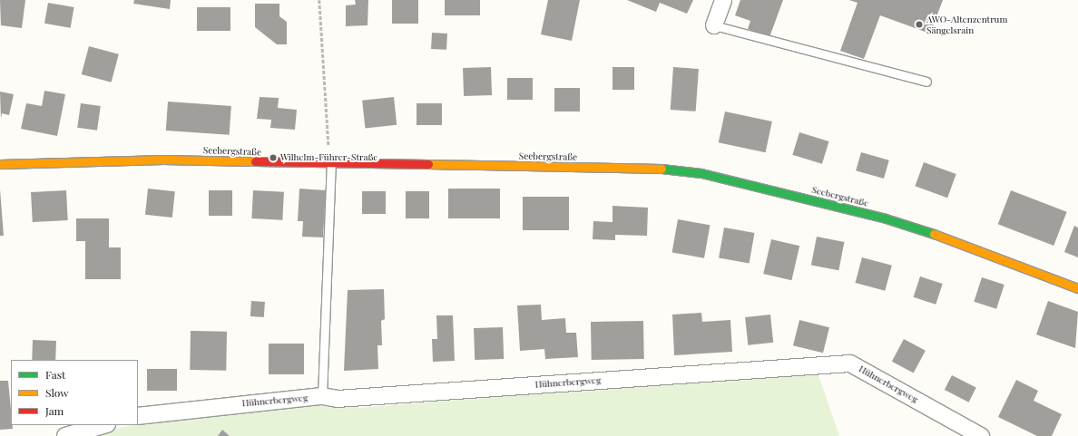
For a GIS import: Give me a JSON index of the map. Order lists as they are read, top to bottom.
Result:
{
  "streets": {
    "street": ["Seebergstraße", "Hühnerbergweg"]
  },
  "places": ["AWO-Altenzentrum Sängelsrain", "Wilhelm-Führer-Straße"],
  "legend": ["Fast", "Slow", "Jam"]
}
